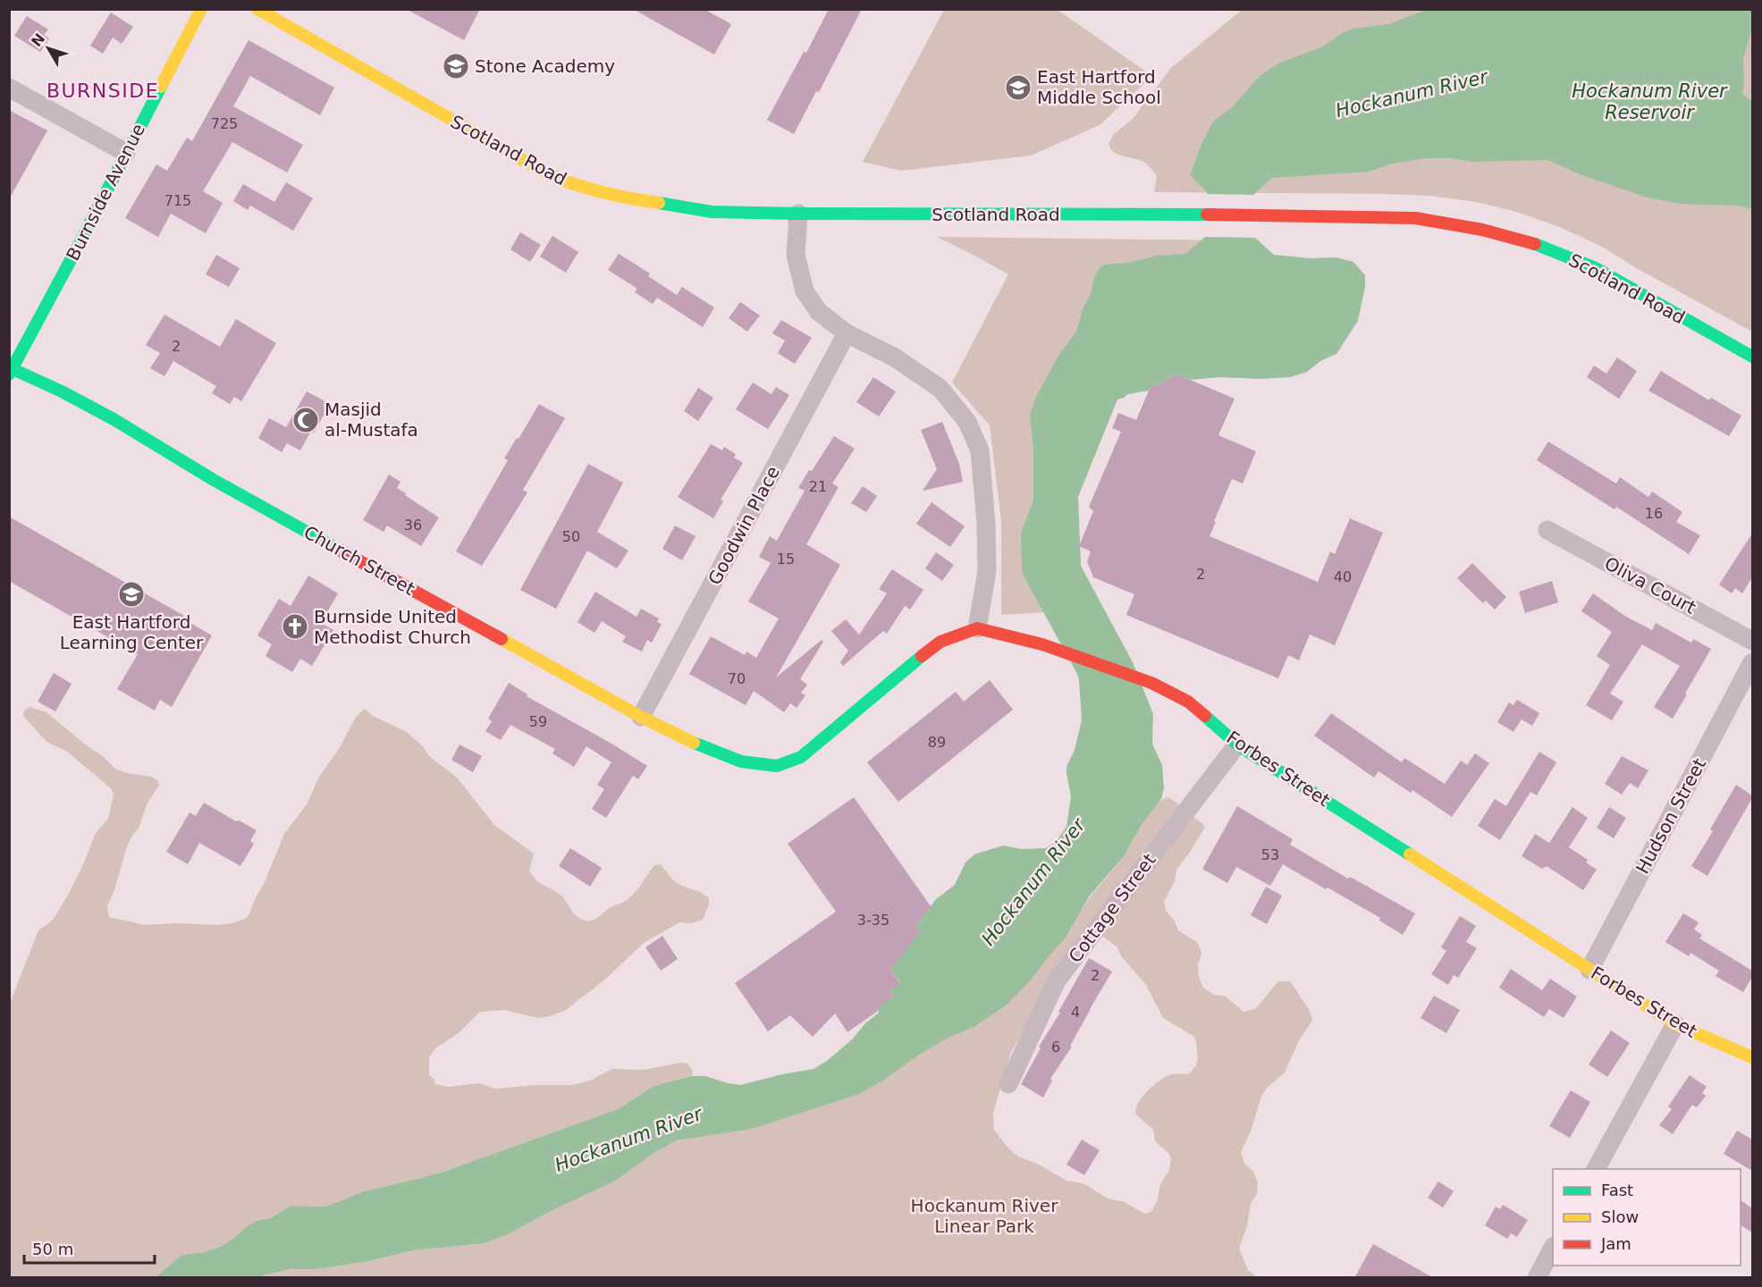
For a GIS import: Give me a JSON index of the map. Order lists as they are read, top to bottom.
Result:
{
  "streets": {
    "street": [
      "Scotland Road",
      "Burnside Avenue",
      "Goodwin Place",
      "Church Street",
      "Oliva Court",
      "Forbes Street",
      "Hudson Street",
      "Cottage Street"
    ]
  },
  "crossings": [
    ["Burnside Avenue", "Church Street"],
    ["Goodwin Place", "Church Street"],
    ["Church Street", "Forbes Street"],
    ["Forbes Street", "Hudson Street"],
    ["Forbes Street", "Cottage Street"]
  ],
  "districts": ["BURNSIDE"],
  "water": ["Hockanum River Reservoir", "Hockanum River"],
  "parks": ["Hockanum River Linear Park"],
  "places": {
    "school or university": ["Stone Academy", "East Hartford Middle School", "East Hartford Learning Center"],
    "mosque": ["Masjid al-Mustafa"],
    "church": ["Burnside United Methodist Church"]
  },
  "house_numbers": [
    "725",
    "715",
    "2",
    "21",
    "16",
    "36",
    "50",
    "15",
    "2",
    "40",
    "70",
    "59",
    "89",
    "53",
    "3-35",
    "2",
    "4",
    "6"
  ],
  "legend": ["Fast", "Slow", "Jam"],
  "scale_bar": "50 m",
  "north": "top left"
}
